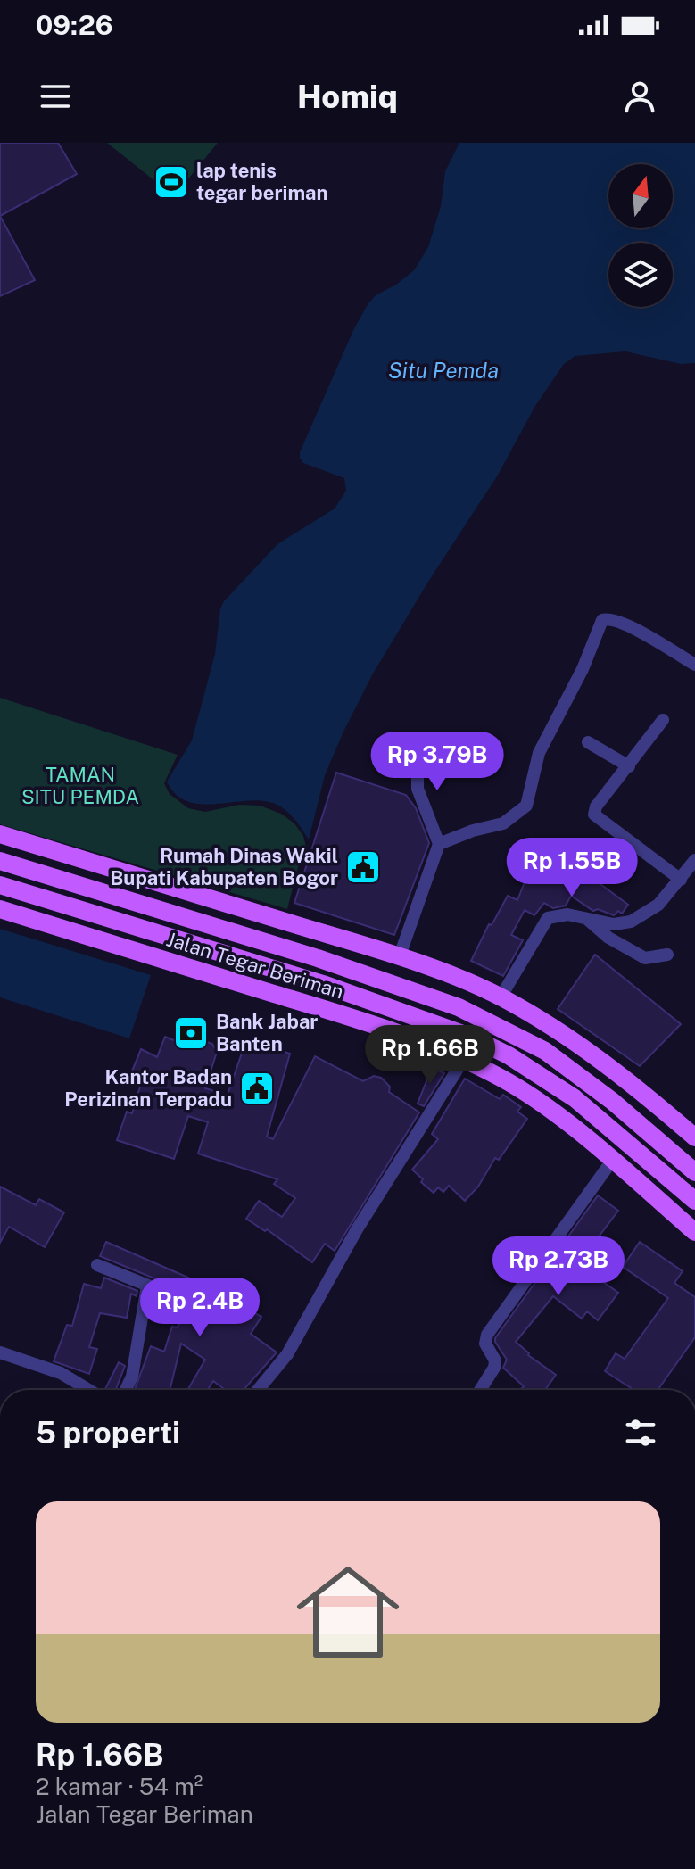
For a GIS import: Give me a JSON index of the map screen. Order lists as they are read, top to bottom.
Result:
{
  "streets": {
    "main road": ["Jalan Tegar Beriman"]
  },
  "water": ["Situ Pemda"],
  "parks": ["TAMAN SITU PEMDA"],
  "places": {
    "sports": ["lap tenis tegar beriman"],
    "public building": ["Rumah Dinas Wakil Bupati Kabupaten Bogor", "Kantor Badan Perizinan Terpadu"],
    "bank": ["Bank Jabar Banten"]
  },
  "north": "top",
  "page": {
    "status": "09:26",
    "header": "Homiq",
    "price": [
      "Rp 3.79B",
      "Rp 1.55B",
      "Rp 1.66B",
      "Rp 2.73B",
      "Rp 2.4B"
    ],
    "heading": "5 properti",
    "list": [
      {
        "name": "Rp 1.66B",
        "note": "2 kamar · 54 m² · Jalan Tegar Beriman"
      }
    ]
  }
}
